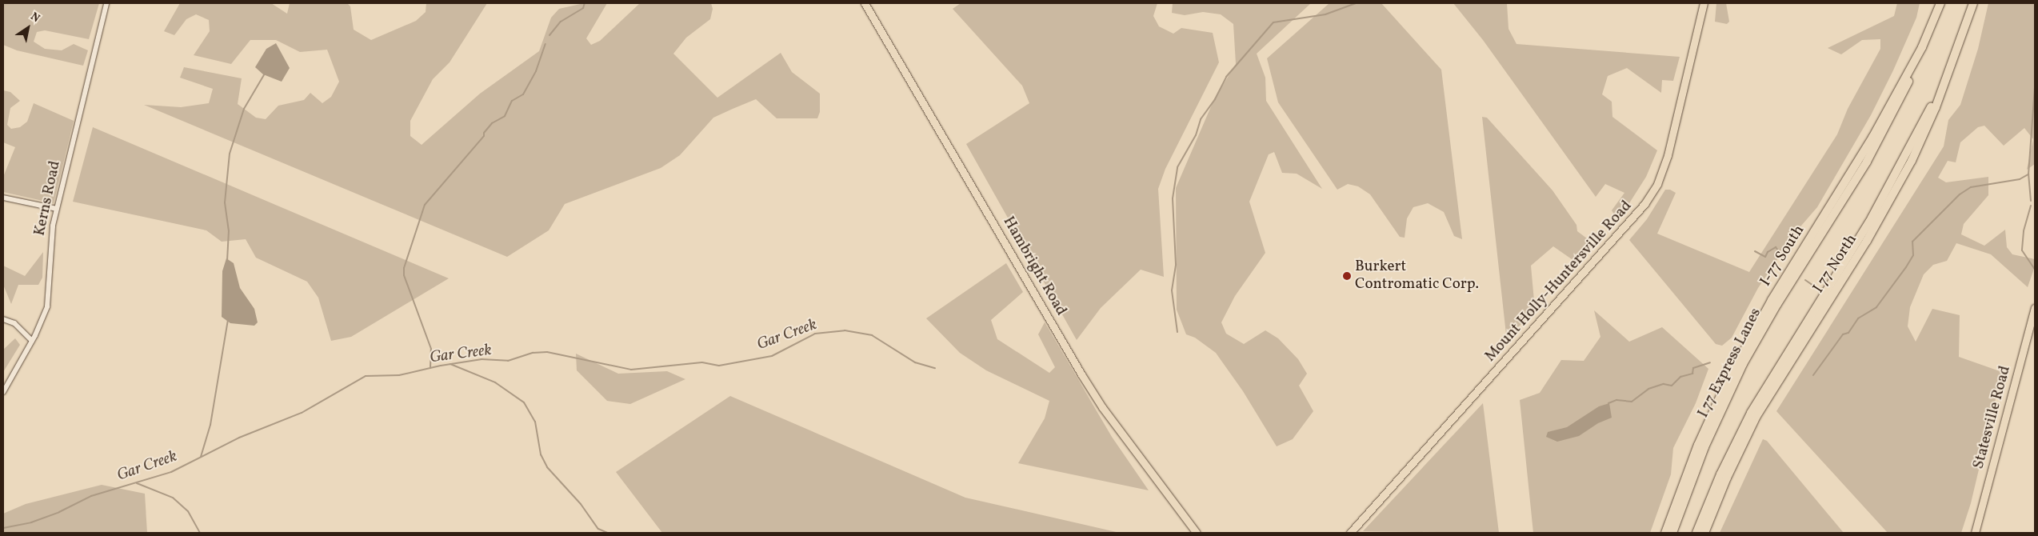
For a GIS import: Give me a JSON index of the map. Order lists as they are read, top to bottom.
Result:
{
  "streets": {
    "highway": ["I-77 South", "I 77 North", "I 77 Express Lanes"],
    "main road": ["Hambright Road", "Mount Holly-Huntersville Road", "Statesville Road"],
    "street": ["Kerns Road"]
  },
  "crossings": [
    ["I-77 South", "I 77 Express Lanes"]
  ],
  "water": ["Gar Creek"],
  "places": ["Burkert Contromatic Corp."],
  "north": "top right"
}
